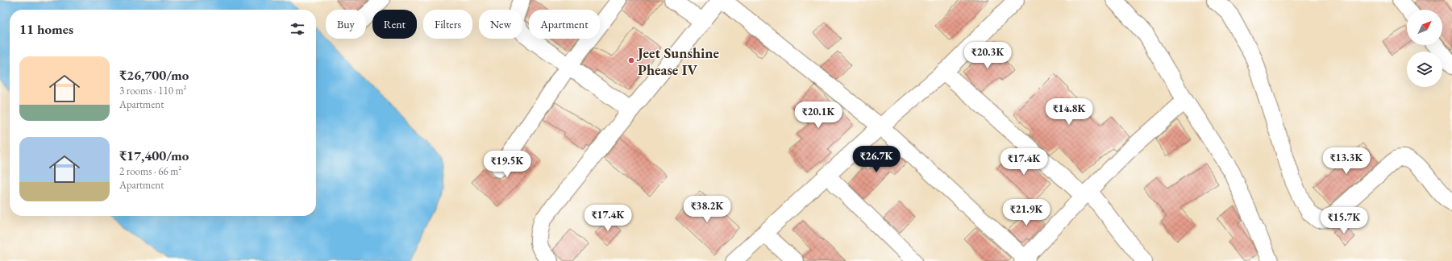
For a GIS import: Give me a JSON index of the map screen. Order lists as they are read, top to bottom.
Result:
{
  "places": ["Jeet Sunshine Phease IV"],
  "north": "top right",
  "page": {
    "chip": [
      "Buy",
      "Rent",
      "Filters",
      "New",
      "Apartment"
    ],
    "heading": "11 homes",
    "price": [
      "₹20.3K",
      "₹14.8K",
      "₹20.1K",
      "₹26.7K",
      "₹13.3K",
      "₹17.4K",
      "₹19.5K",
      "₹38.2K",
      "₹21.9K",
      "₹17.4K",
      "₹15.7K"
    ],
    "list": [
      {
        "name": "₹26,700/mo",
        "note": "3 rooms · 110 m² · Apartment"
      },
      {
        "name": "₹17,400/mo",
        "note": "2 rooms · 66 m² · Apartment"
      }
    ]
  }
}
